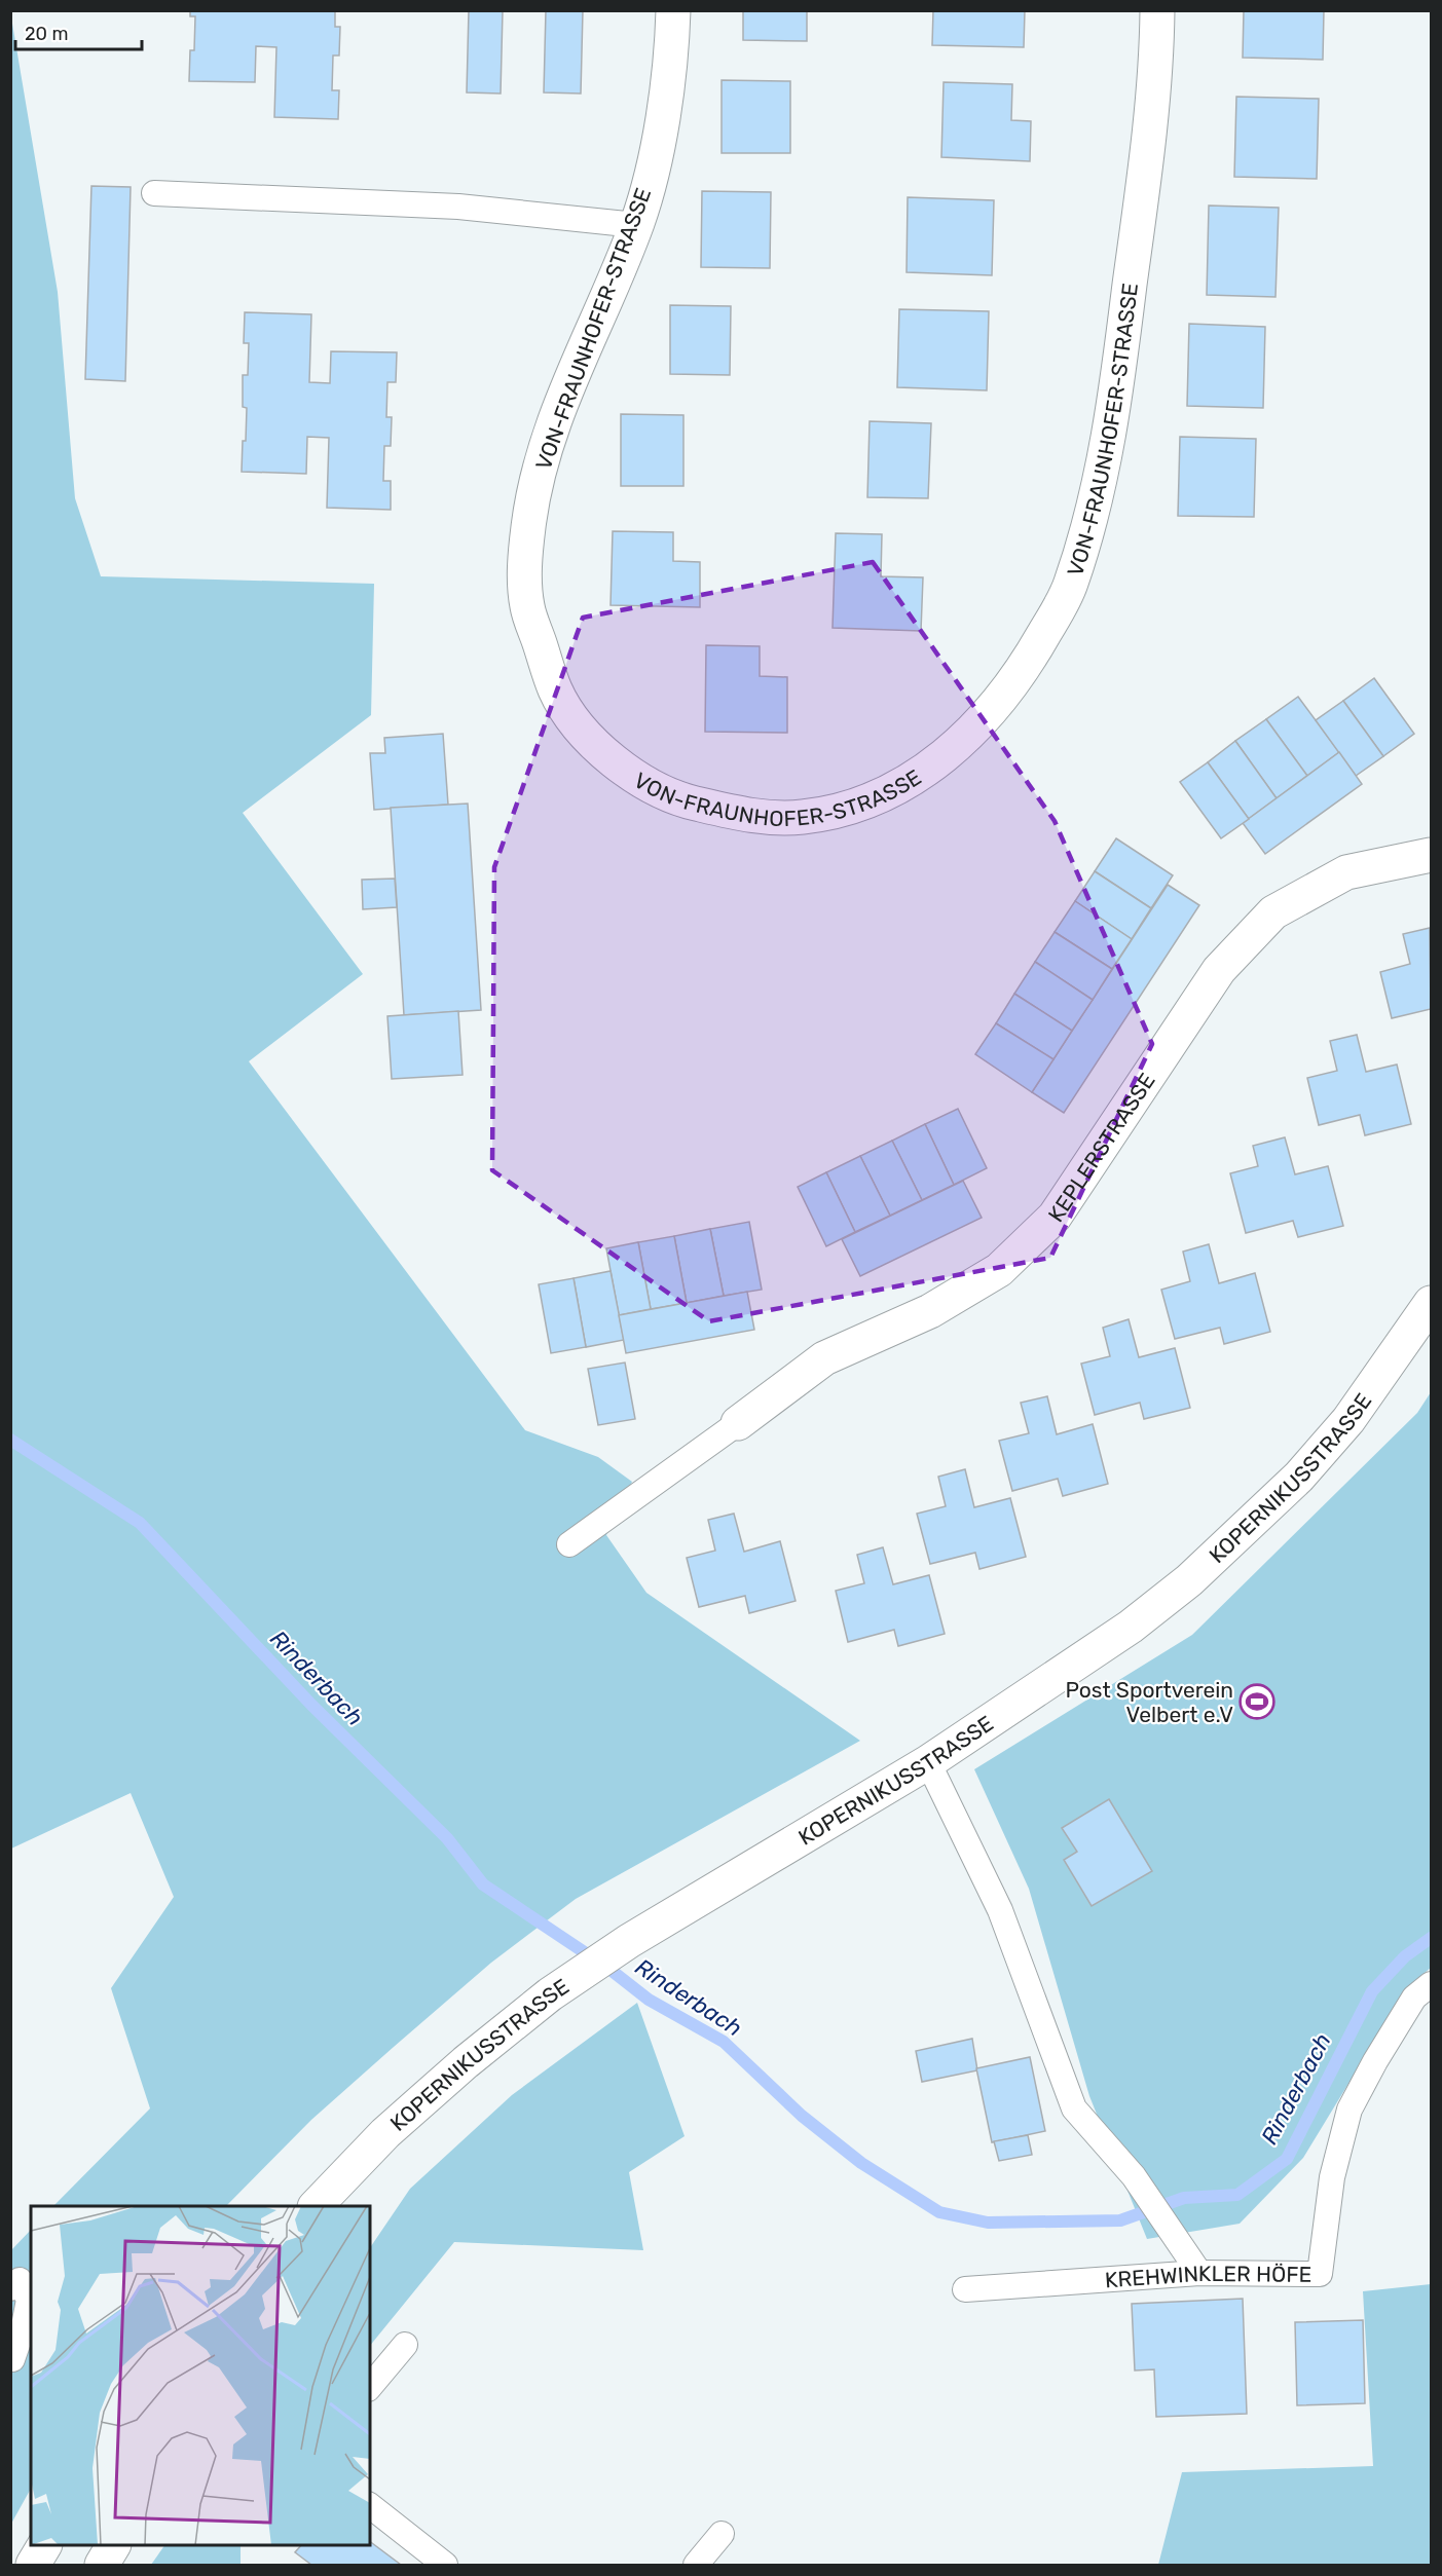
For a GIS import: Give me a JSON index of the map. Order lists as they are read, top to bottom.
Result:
{
  "streets": {
    "street": ["VON-FRAUNHOFER-STRASSE", "KEPLERSTRASSE", "KOPERNIKUSSTRASSE"],
    "lane": ["KREHWINKLER HÖFE"]
  },
  "water": ["Rinderbach"],
  "places": {
    "sports": ["Post Sportverein Velbert e.V"]
  },
  "scale_bar": "20 m"
}
